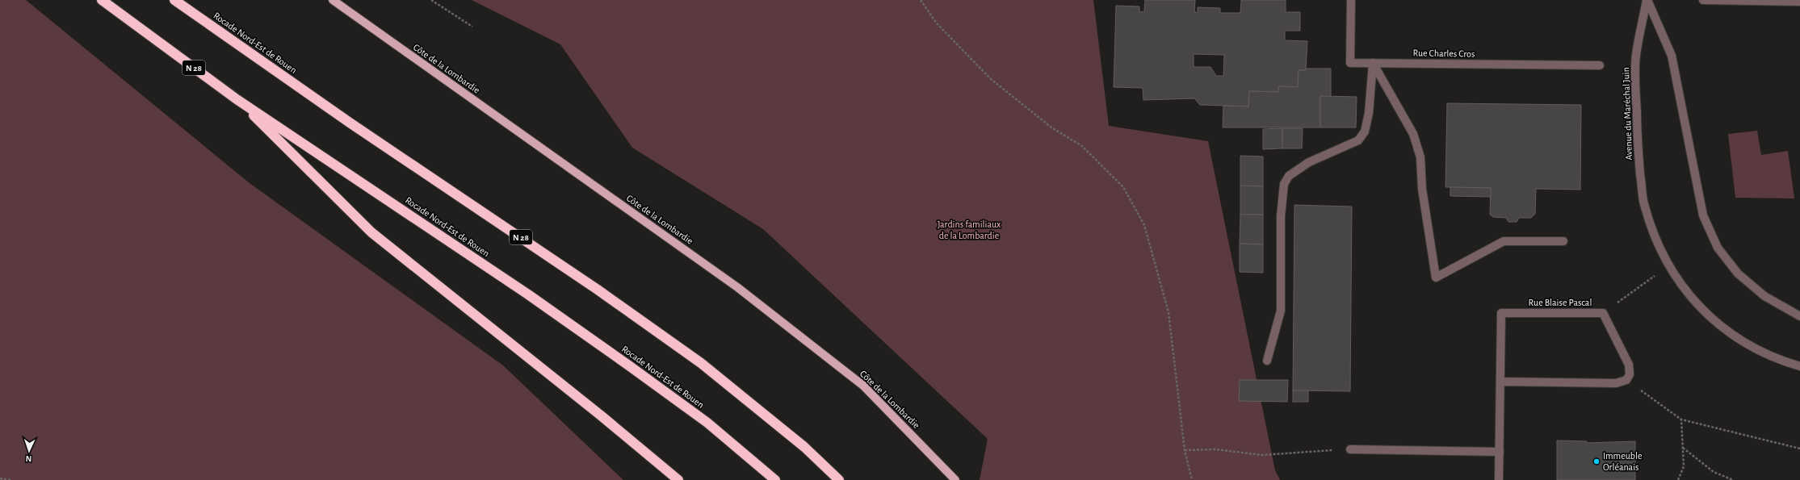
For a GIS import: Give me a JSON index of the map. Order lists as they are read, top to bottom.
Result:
{
  "streets": {
    "highway": ["Rocade Nord-Est de Rouen", "N 28"],
    "main road": ["Côte de la Lombardie"],
    "street": ["Rue Charles Cros", "Avenue du Maréchal Juin", "Rue Blaise Pascal"]
  },
  "parks": ["Jardins familiaux de la Lombardie"],
  "places": ["Immeuble Orléanais"],
  "north": "bottom"
}
